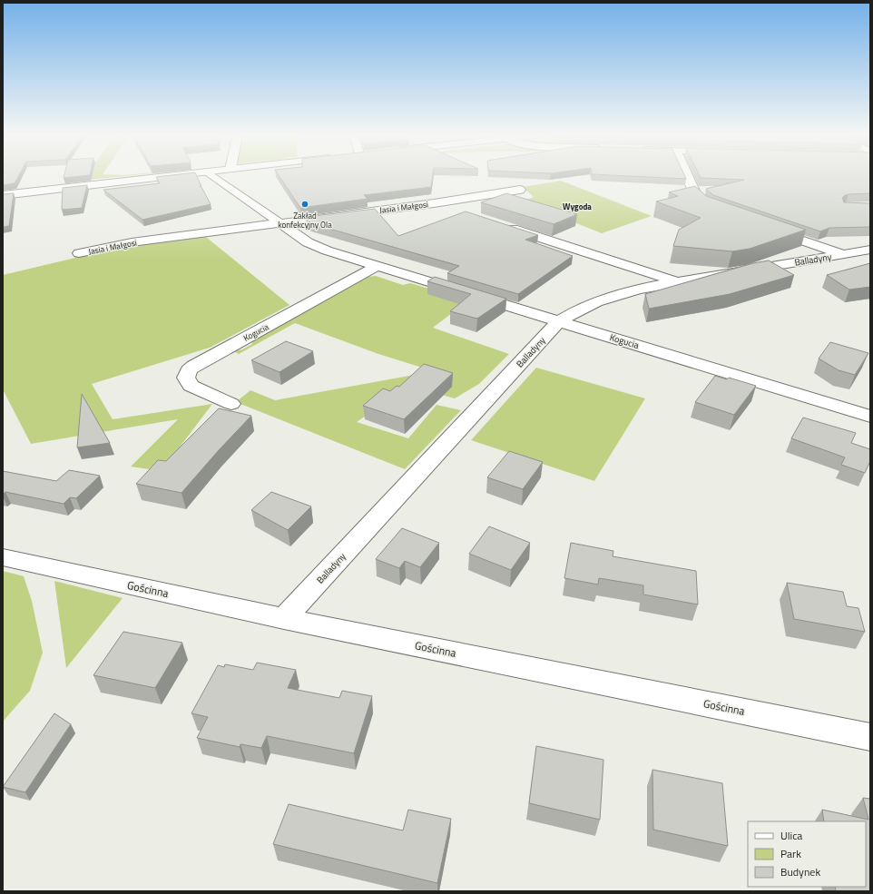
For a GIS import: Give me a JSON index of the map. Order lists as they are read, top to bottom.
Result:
{
  "streets": {
    "street": [
      "Jasia i Małgosi",
      "Balladyny",
      "Kogucia",
      "Gościnna"
    ]
  },
  "crossings": [
    ["Jasia i Małgosi", "Kogucia"],
    ["Balladyny", "Kogucia"],
    ["Balladyny", "Gościnna"]
  ],
  "districts": ["Wygoda"],
  "places": ["Zakład konfekcyjny Ola"],
  "legend": ["Ulica", "Park", "Budynek"]
}
